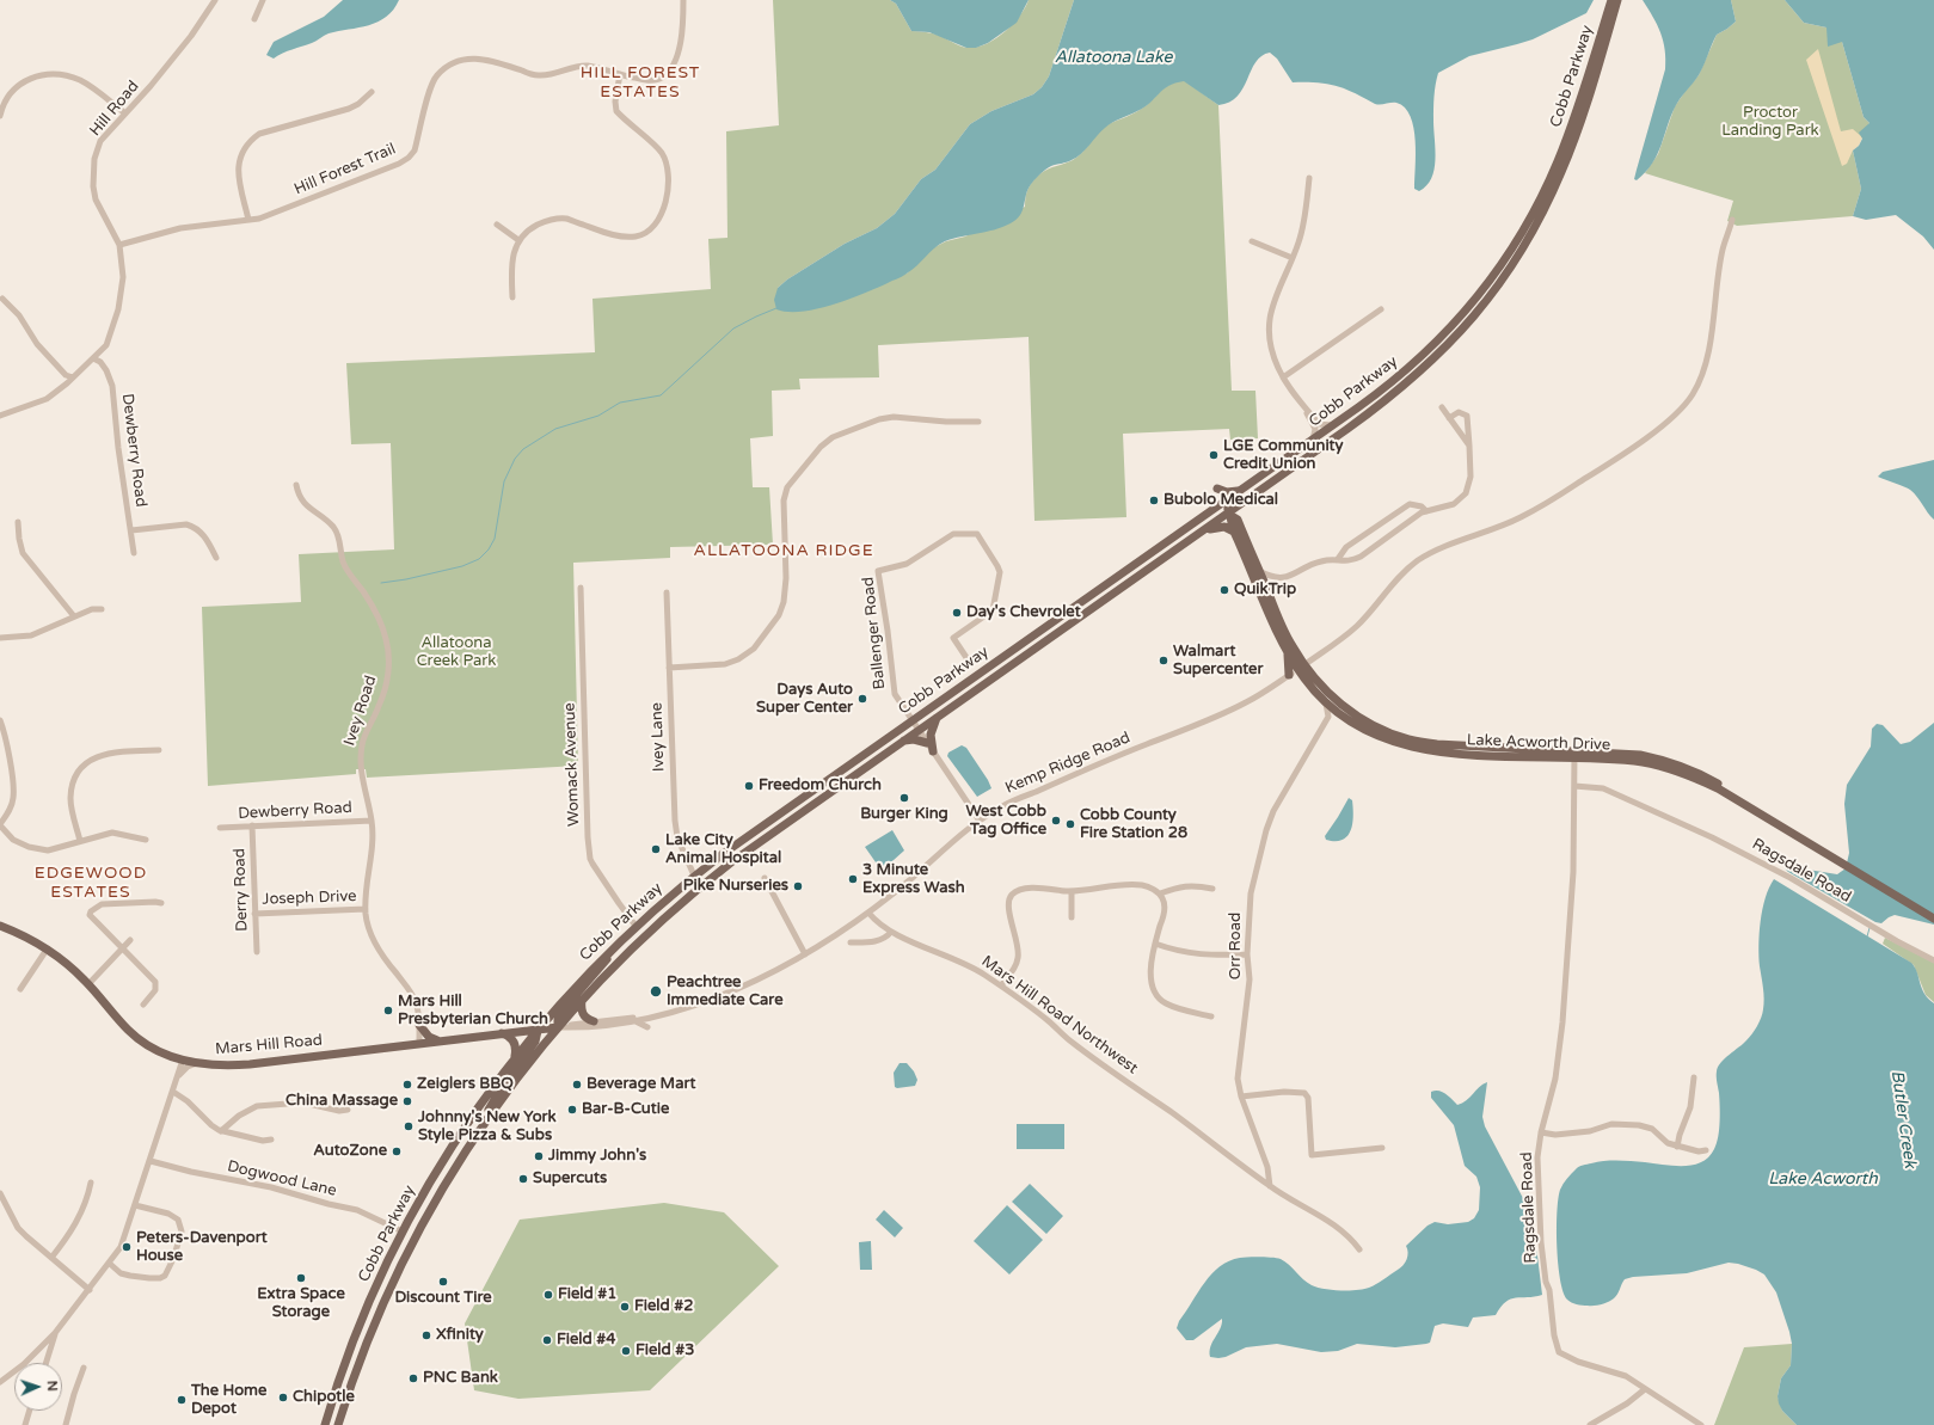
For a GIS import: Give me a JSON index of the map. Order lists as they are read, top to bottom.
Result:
{
  "streets": {
    "main road": ["Cobb Parkway", "Lake Acworth Drive", "Mars Hill Road"],
    "street": [
      "Hill Road",
      "Hill Forest Trail",
      "Dewberry Road",
      "Ballenger Road",
      "Ivey Road",
      "Ivey Lane",
      "Kemp Ridge Road",
      "Womack Avenue",
      "Ragsdale Road",
      "Derry Road",
      "Joseph Drive",
      "Orr Road",
      "Mars Hill Road Northwest",
      "Dogwood Lane"
    ]
  },
  "crossings": [
    ["Cobb Parkway", "Ballenger Road"],
    ["Cobb Parkway", "Ivey Lane"],
    ["Cobb Parkway", "Lake Acworth Drive"],
    ["Cobb Parkway", "Womack Avenue"],
    ["Cobb Parkway", "Mars Hill Road"],
    ["Cobb Parkway", "Dogwood Lane"],
    ["Hill Road", "Hill Forest Trail"],
    ["Hill Road", "Dewberry Road"],
    ["Dewberry Road", "Ivey Road"],
    ["Dewberry Road", "Derry Road"],
    ["Ballenger Road", "Kemp Ridge Road"],
    ["Ivey Road", "Joseph Drive"],
    ["Ivey Road", "Mars Hill Road"],
    ["Lake Acworth Drive", "Kemp Ridge Road"],
    ["Lake Acworth Drive", "Ragsdale Road"],
    ["Kemp Ridge Road", "Mars Hill Road Northwest"],
    ["Derry Road", "Joseph Drive"],
    ["Orr Road", "Mars Hill Road Northwest"]
  ],
  "districts": ["HILL FOREST ESTATES", "ALLATOONA RIDGE", "EDGEWOOD ESTATES"],
  "water": ["Allatoona Lake", "Butler Creek", "Lake Acworth"],
  "parks": ["Proctor Landing Park", "Allatoona Creek Park"],
  "places": [
    "LGE Community Credit Union",
    "Bubolo Medical",
    "QuikTrip",
    "Day's Chevrolet",
    "Walmart Supercenter",
    "Days Auto Super Center",
    "Freedom Church",
    "Burger King",
    "West Cobb Tag Office",
    "Cobb County Fire Station 28",
    "Lake City Animal Hospital",
    "3 Minute Express Wash",
    "Pike Nurseries",
    "Peachtree Immediate Care",
    "Mars Hill Presbyterian Church",
    "Zeiglers BBQ",
    "Beverage Mart",
    "China Massage",
    "Bar-B-Cutie",
    "Johnny's New York Style Pizza & Subs",
    "AutoZone",
    "Jimmy John's",
    "Supercuts",
    "Peters-Davenport House",
    "Extra Space Storage",
    "Discount Tire",
    "Field #1",
    "Field #2",
    "Xfinity",
    "Field #4",
    "Field #3",
    "PNC Bank",
    "Chipotle",
    "The Home Depot"
  ],
  "north": "right"
}
